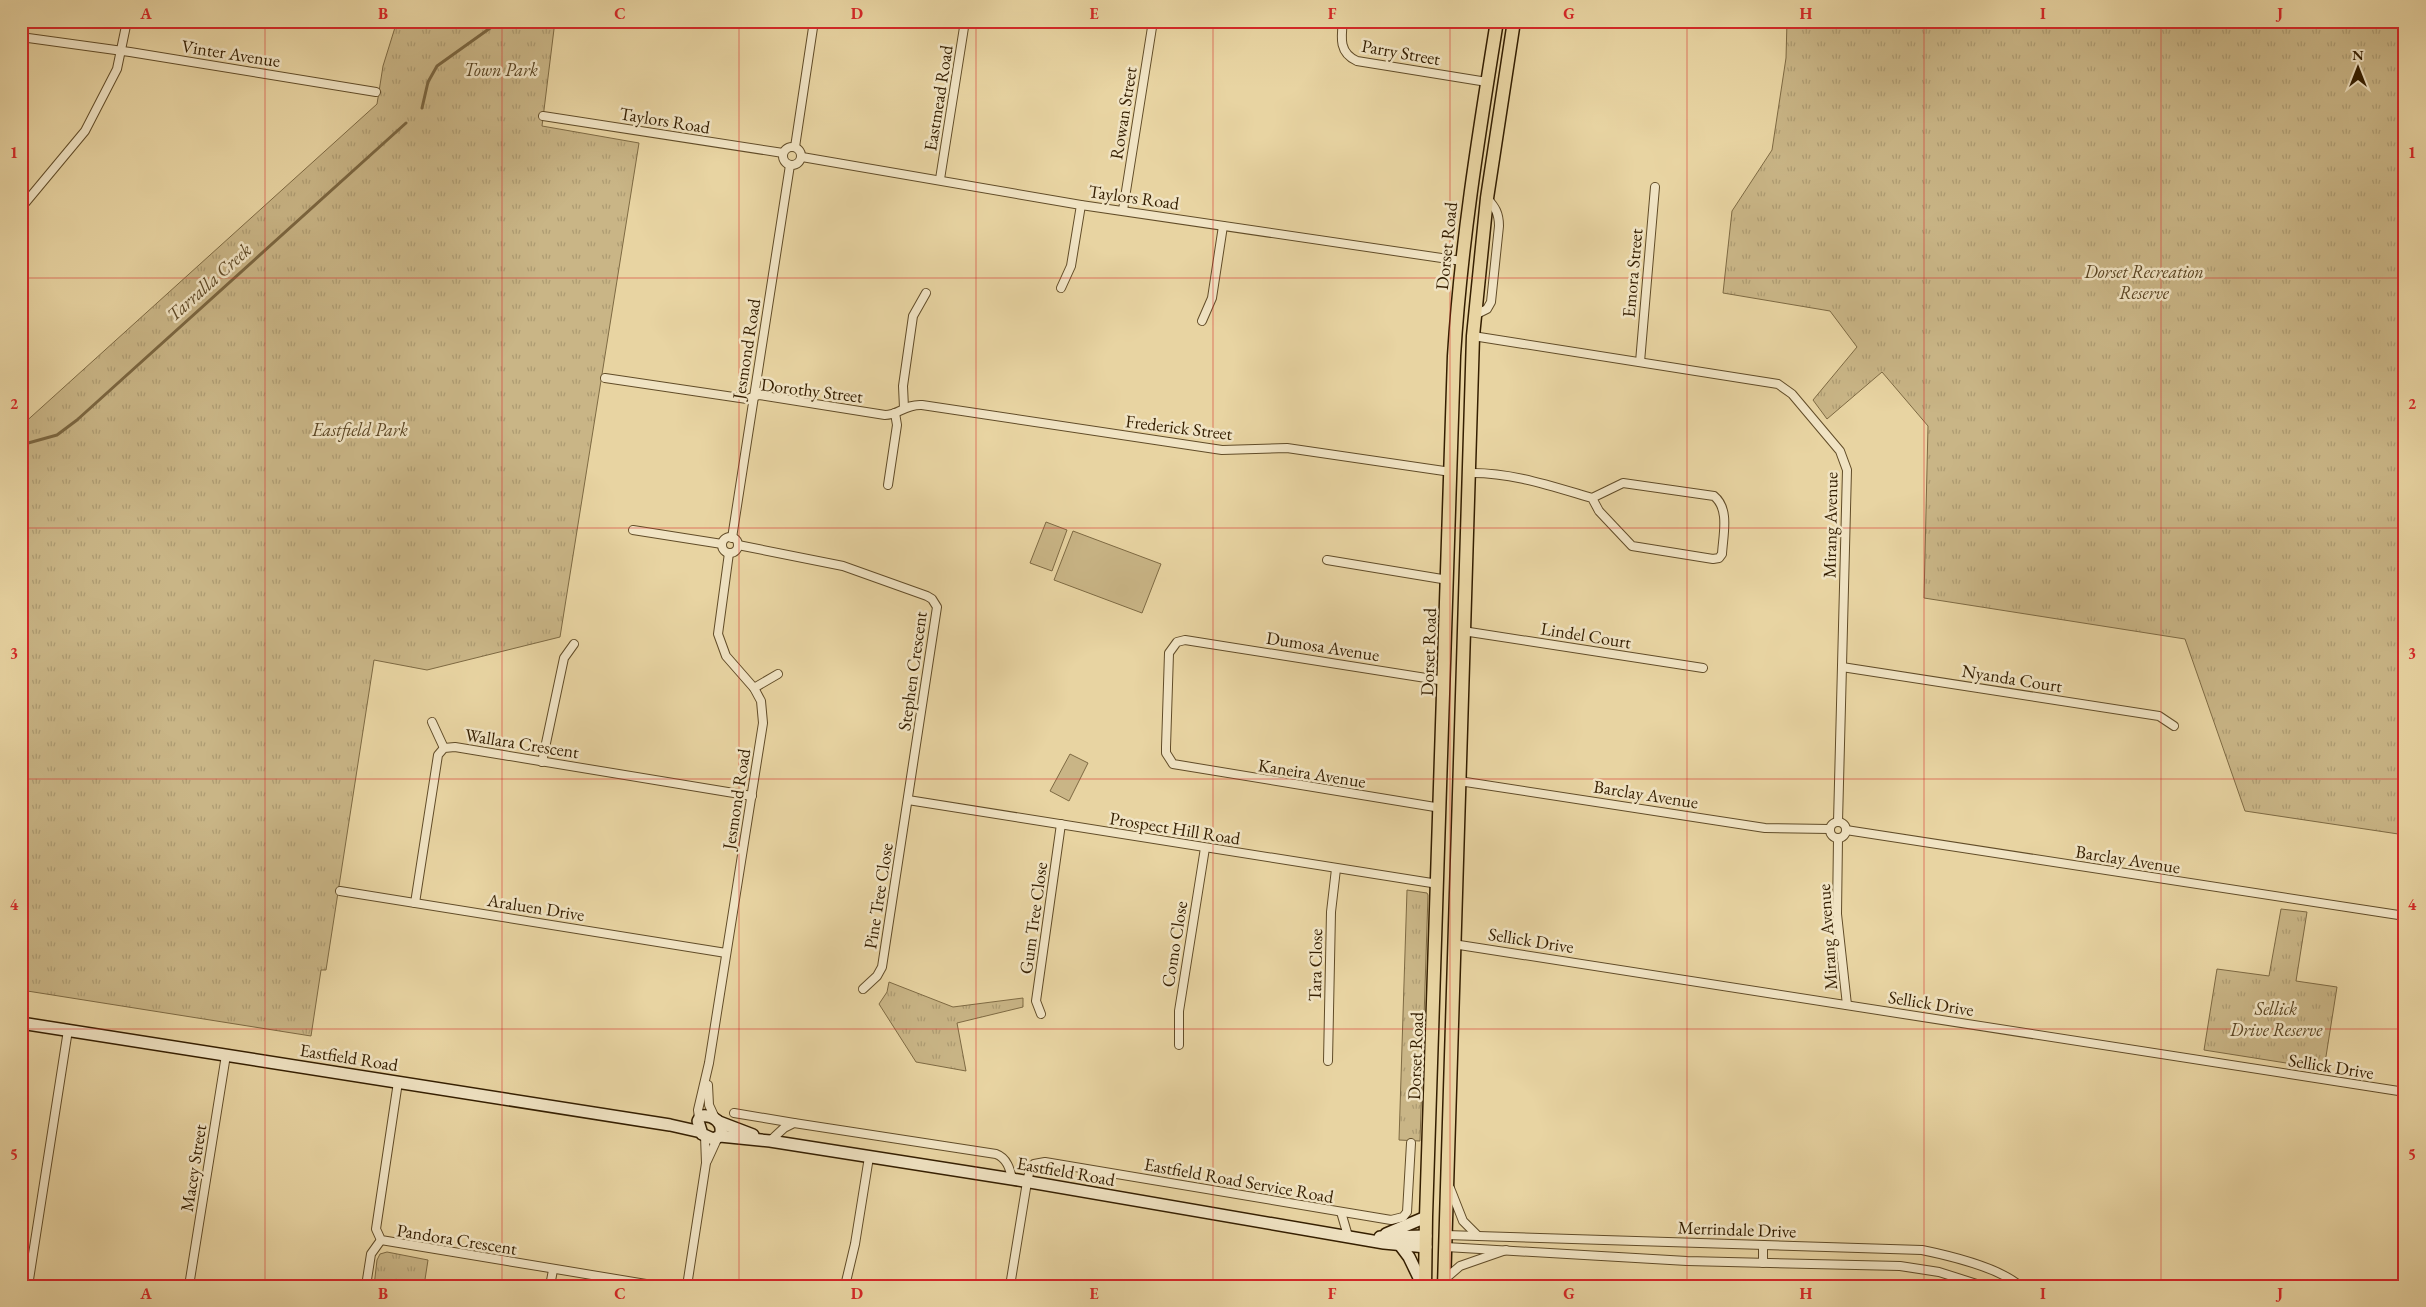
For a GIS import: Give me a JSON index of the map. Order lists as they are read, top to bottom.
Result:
{
  "streets": {
    "main road": ["Dorset Road", "Eastfield Road"],
    "street": [
      "Parry Street",
      "Vinter Avenue",
      "Eastmead Road",
      "Rowan Street",
      "Taylors Road",
      "Emora Street",
      "Jesmond Road",
      "Dorothy Street",
      "Frederick Street",
      "Mirang Avenue",
      "Lindel Court",
      "Dumosa Avenue",
      "Stephen Crescent",
      "Nyanda Court",
      "Wallara Crescent",
      "Kaneira Avenue",
      "Barclay Avenue",
      "Prospect Hill Road",
      "Pine Tree Close",
      "Araluen Drive",
      "Gum Tree Close",
      "Sellick Drive",
      "Como Close",
      "Tara Close",
      "Macey Street",
      "Eastfield Road Service Road",
      "Merrindale Drive",
      "Pandora Crescent"
    ]
  },
  "crossings": [
    ["Parry Street", "Dorset Road"],
    ["Eastmead Road", "Taylors Road"],
    ["Rowan Street", "Taylors Road"],
    ["Taylors Road", "Dorset Road"],
    ["Taylors Road", "Jesmond Road"],
    ["Dorset Road", "Frederick Street"],
    ["Dorset Road", "Mirang Avenue"],
    ["Dorset Road", "Lindel Court"],
    ["Dorset Road", "Dumosa Avenue"],
    ["Dorset Road", "Kaneira Avenue"],
    ["Dorset Road", "Barclay Avenue"],
    ["Dorset Road", "Prospect Hill Road"],
    ["Dorset Road", "Sellick Drive"],
    ["Dorset Road", "Eastfield Road"],
    ["Dorset Road", "Merrindale Drive"],
    ["Emora Street", "Mirang Avenue"],
    ["Jesmond Road", "Dorothy Street"],
    ["Jesmond Road", "Stephen Crescent"],
    ["Jesmond Road", "Wallara Crescent"],
    ["Jesmond Road", "Araluen Drive"],
    ["Jesmond Road", "Eastfield Road"],
    ["Mirang Avenue", "Nyanda Court"],
    ["Mirang Avenue", "Barclay Avenue"],
    ["Mirang Avenue", "Sellick Drive"],
    ["Dumosa Avenue", "Kaneira Avenue"],
    ["Stephen Crescent", "Prospect Hill Road"],
    ["Stephen Crescent", "Pine Tree Close"],
    ["Wallara Crescent", "Araluen Drive"],
    ["Prospect Hill Road", "Pine Tree Close"],
    ["Prospect Hill Road", "Gum Tree Close"],
    ["Prospect Hill Road", "Como Close"],
    ["Prospect Hill Road", "Tara Close"],
    ["Eastfield Road", "Macey Street"],
    ["Eastfield Road", "Eastfield Road Service Road"],
    ["Eastfield Road", "Merrindale Drive"],
    ["Eastfield Road", "Pandora Crescent"]
  ],
  "water": ["Tarralla Creek"],
  "parks": [
    "Town Park",
    "Dorset Recreation Reserve",
    "Eastfield Park",
    "Sellick Drive Reserve"
  ],
  "north": "top",
  "grid": {
    "columns": [
      "A",
      "B",
      "C",
      "D",
      "E",
      "F",
      "G",
      "H",
      "I",
      "J"
    ],
    "rows": [
      "1",
      "2",
      "3",
      "4",
      "5"
    ]
  }
}
